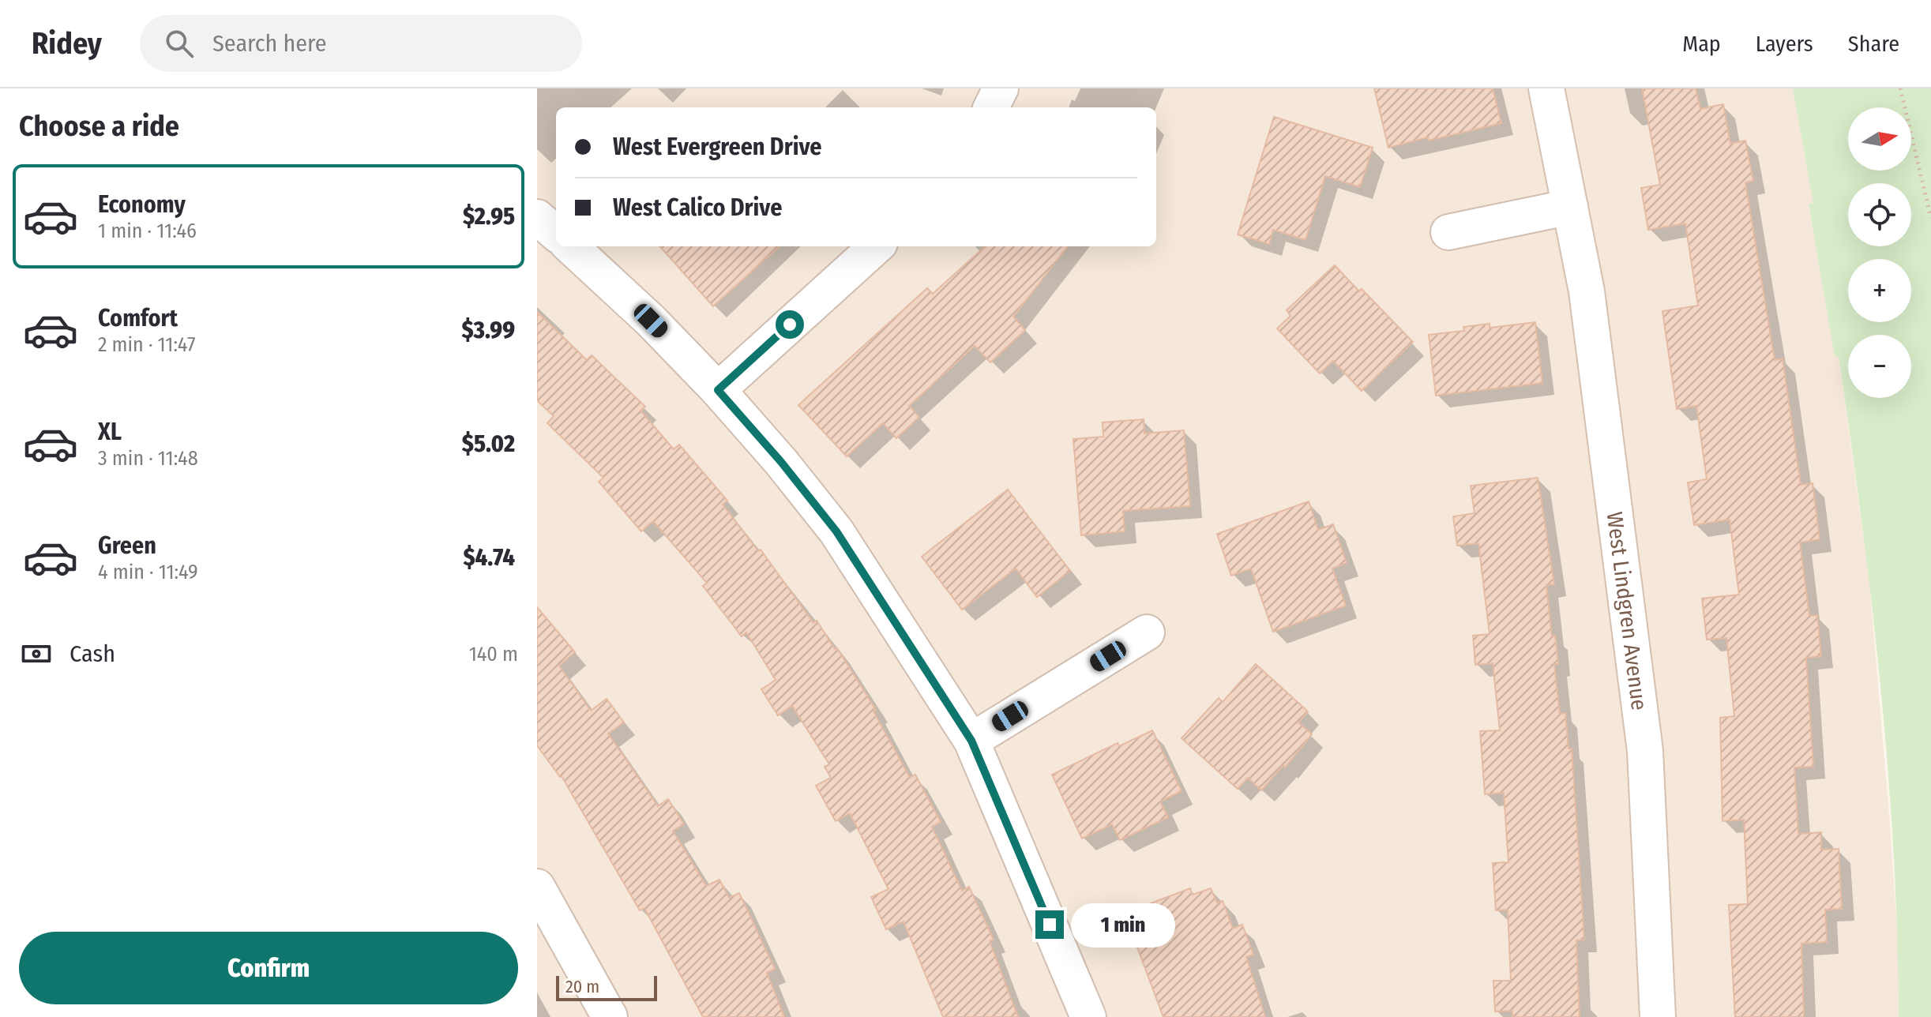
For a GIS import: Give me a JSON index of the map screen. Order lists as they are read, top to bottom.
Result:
{
  "streets": {
    "street": ["West Lindgren Avenue"]
  },
  "scale_bar": "20 m",
  "north": "right",
  "page": {
    "header": "Ridey",
    "search": "Search here",
    "nav": ["Map", "Layers", "Share"],
    "heading": "Choose a ride",
    "map_buttons": ["+", "−"],
    "banner": ["West Evergreen Drive", "West Calico Drive"],
    "list": [
      {
        "name": "Economy",
        "note": "1 min · 11:46",
        "value": "$2.95"
      },
      {
        "name": "Comfort",
        "note": "2 min · 11:47",
        "value": "$3.99"
      },
      {
        "name": "XL",
        "note": "3 min · 11:48",
        "value": "$5.02"
      },
      {
        "name": "Green",
        "note": "4 min · 11:49",
        "value": "$4.74"
      }
    ],
    "pay": ["Cash", "140 m"],
    "bubble": "1 min",
    "buttons": "Confirm",
    "scale": "20 m"
  }
}
